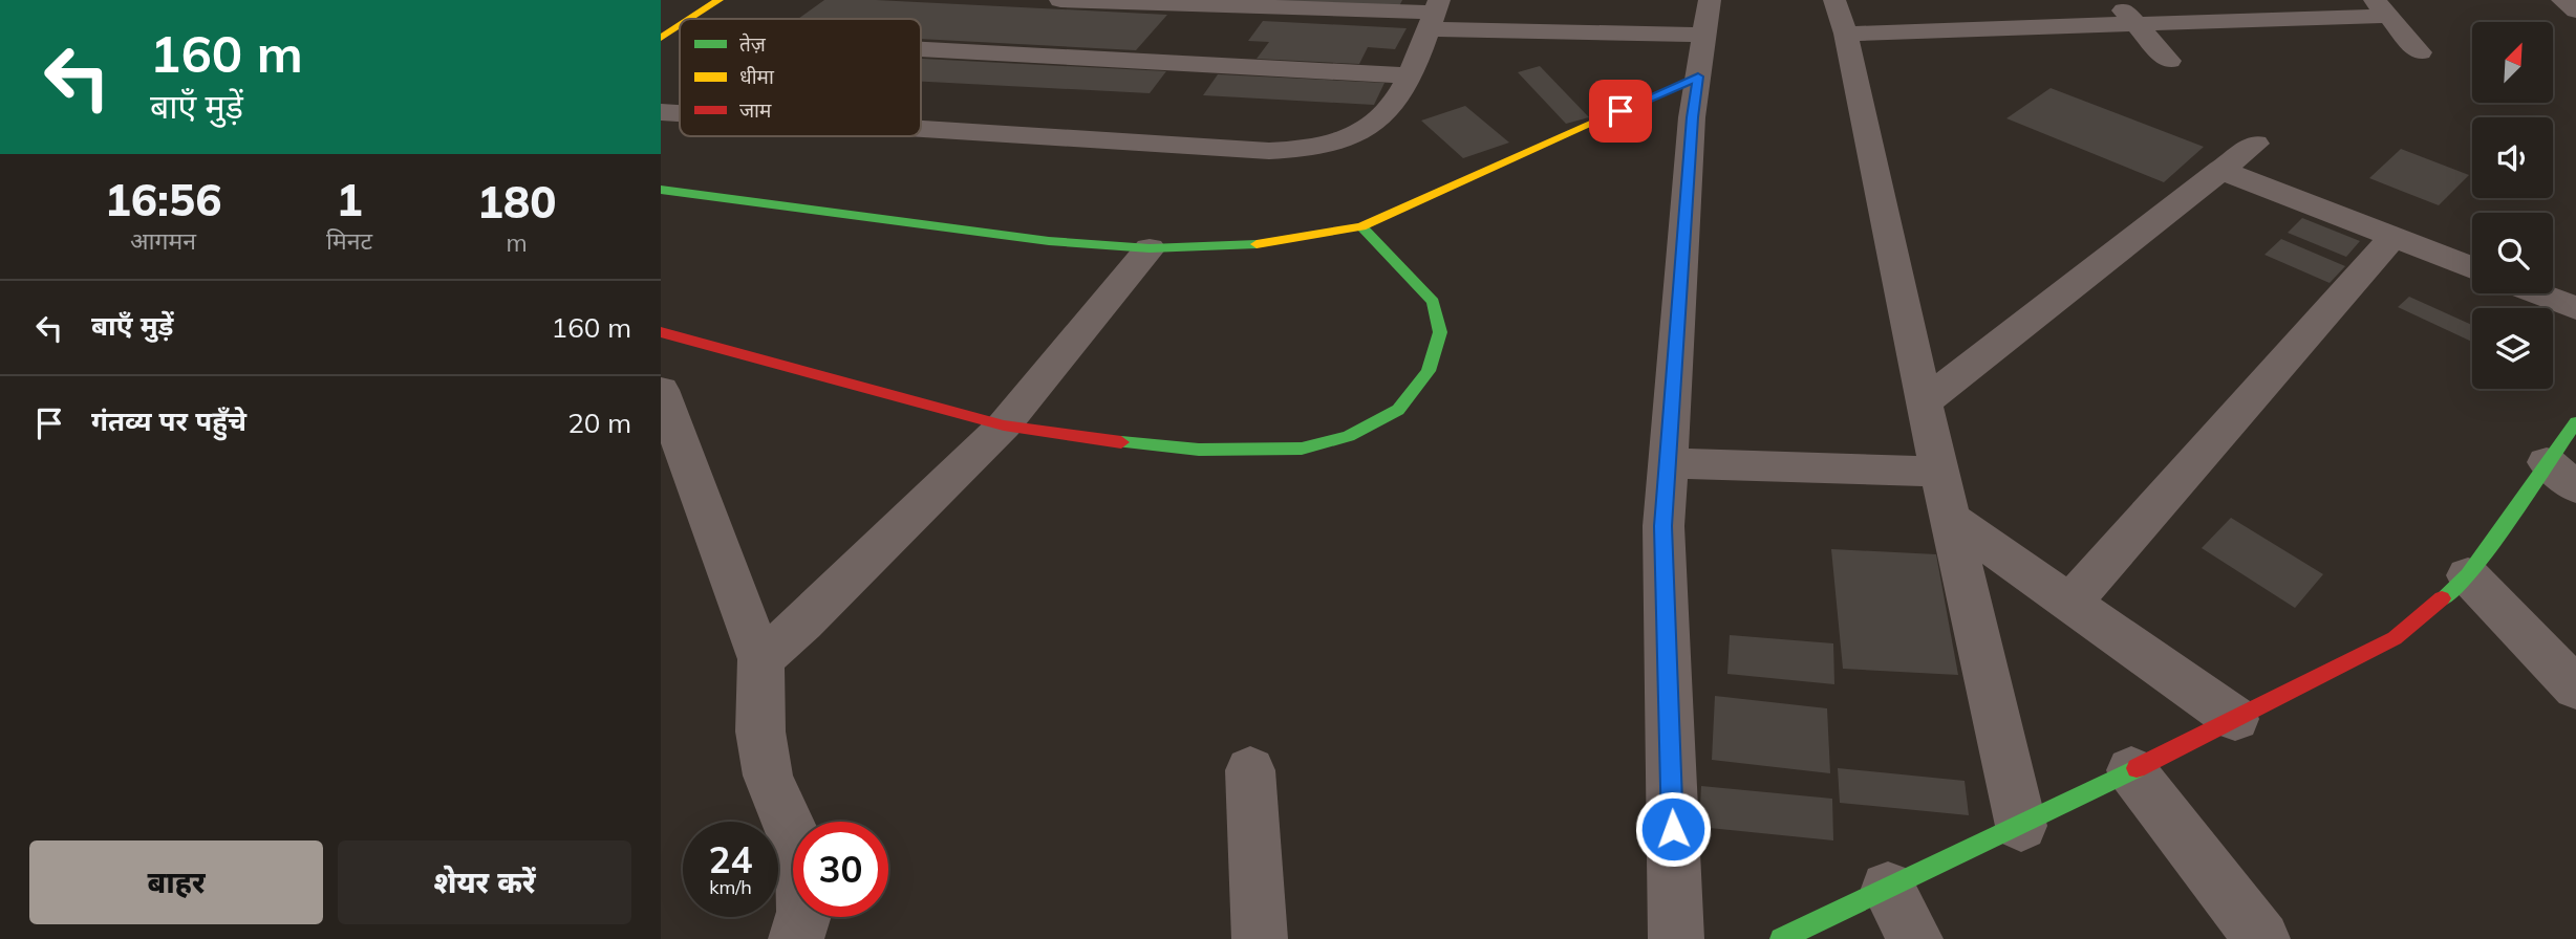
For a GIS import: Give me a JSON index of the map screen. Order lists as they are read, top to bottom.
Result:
{
  "legend": ["तेज़", "धीमा", "जाम"],
  "north": "top right",
  "page": {
    "turn": ["160 m", "बाएँ मुड़ें"],
    "eta": [
      "16:56",
      "आगमन",
      "1",
      "मिनट",
      "180",
      "m"
    ],
    "list": [
      {
        "name": "बाएँ मुड़ें",
        "value": "160 m"
      },
      {
        "name": "गंतव्य पर पहुँचे",
        "value": "20 m"
      }
    ],
    "speed": "24 km/h",
    "limit": "30",
    "buttons": ["बाहर", "शेयर करें"]
  }
}
